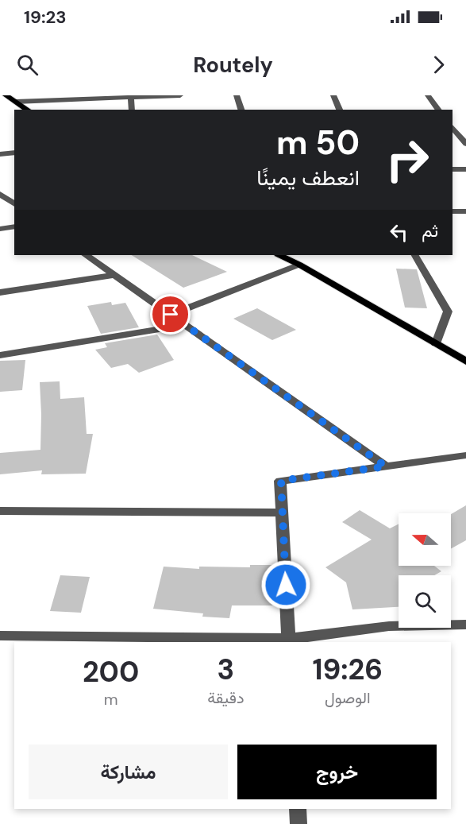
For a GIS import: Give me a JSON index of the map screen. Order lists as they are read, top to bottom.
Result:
{
  "north": "left",
  "page": {
    "status": "19:23",
    "header": "Routely",
    "turn": ["50 m", "انعطف يمينًا"],
    "then": "ثم",
    "eta": [
      "19:26",
      "الوصول",
      "3",
      "دقيقة",
      "200",
      "m"
    ],
    "buttons": ["خروج", "مشاركة"]
  }
}
